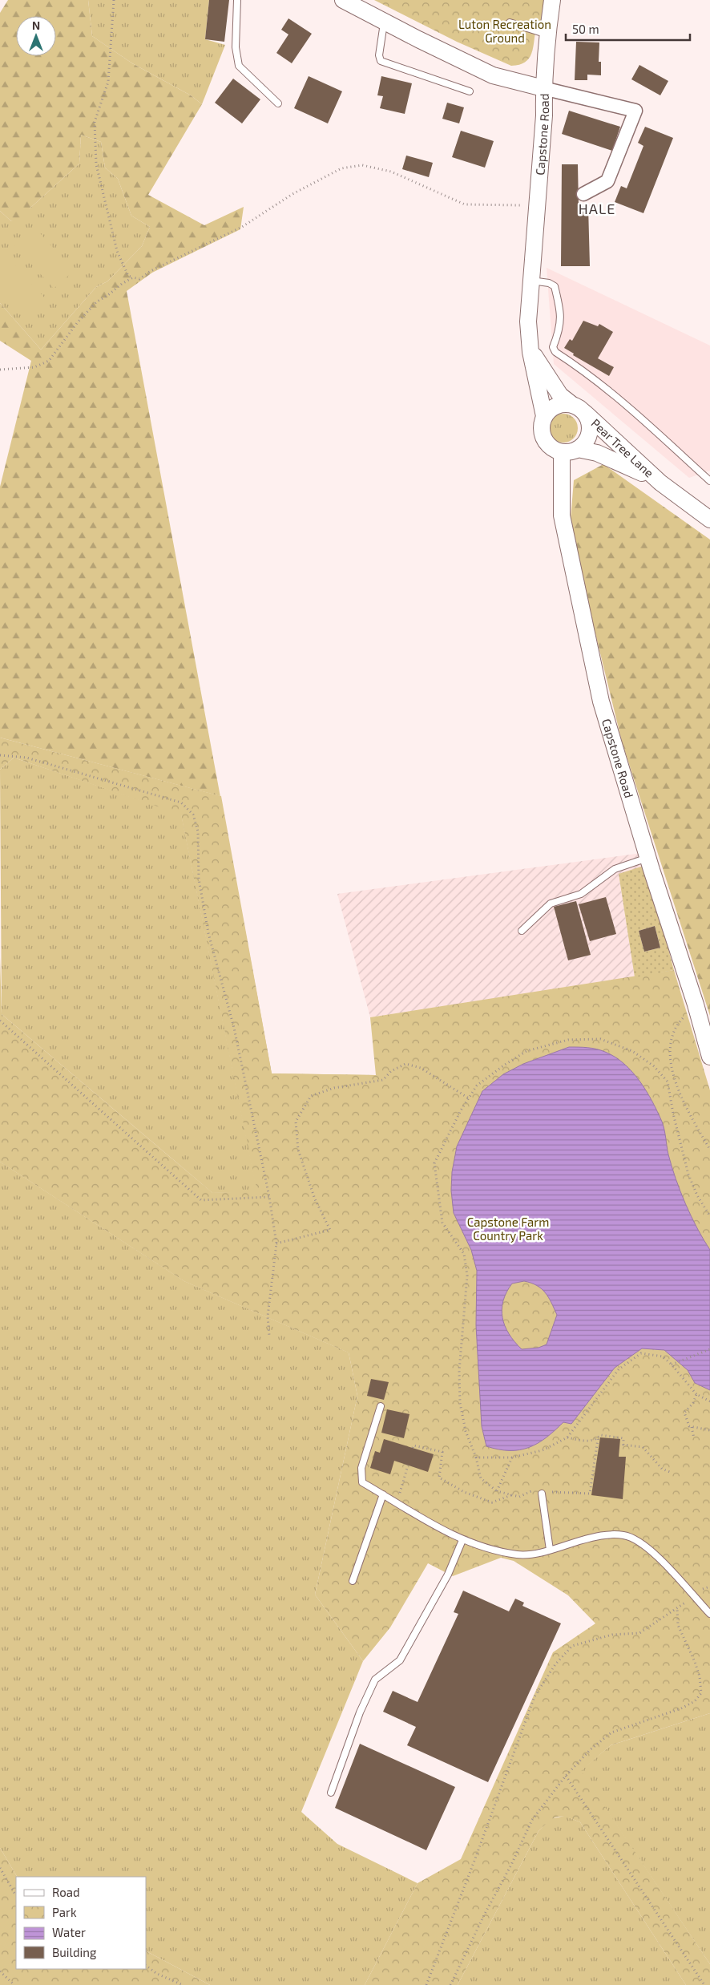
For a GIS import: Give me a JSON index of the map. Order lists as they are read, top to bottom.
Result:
{
  "streets": {
    "street": ["Capstone Road", "Pear Tree Lane"]
  },
  "crossings": [
    ["Capstone Road", "Pear Tree Lane"]
  ],
  "districts": ["HALE"],
  "parks": ["Luton Recreation Ground", "Capstone Farm Country Park"],
  "legend": [
    "Road",
    "Park",
    "Water",
    "Building"
  ],
  "scale_bar": "50 m",
  "north": "top"
}
